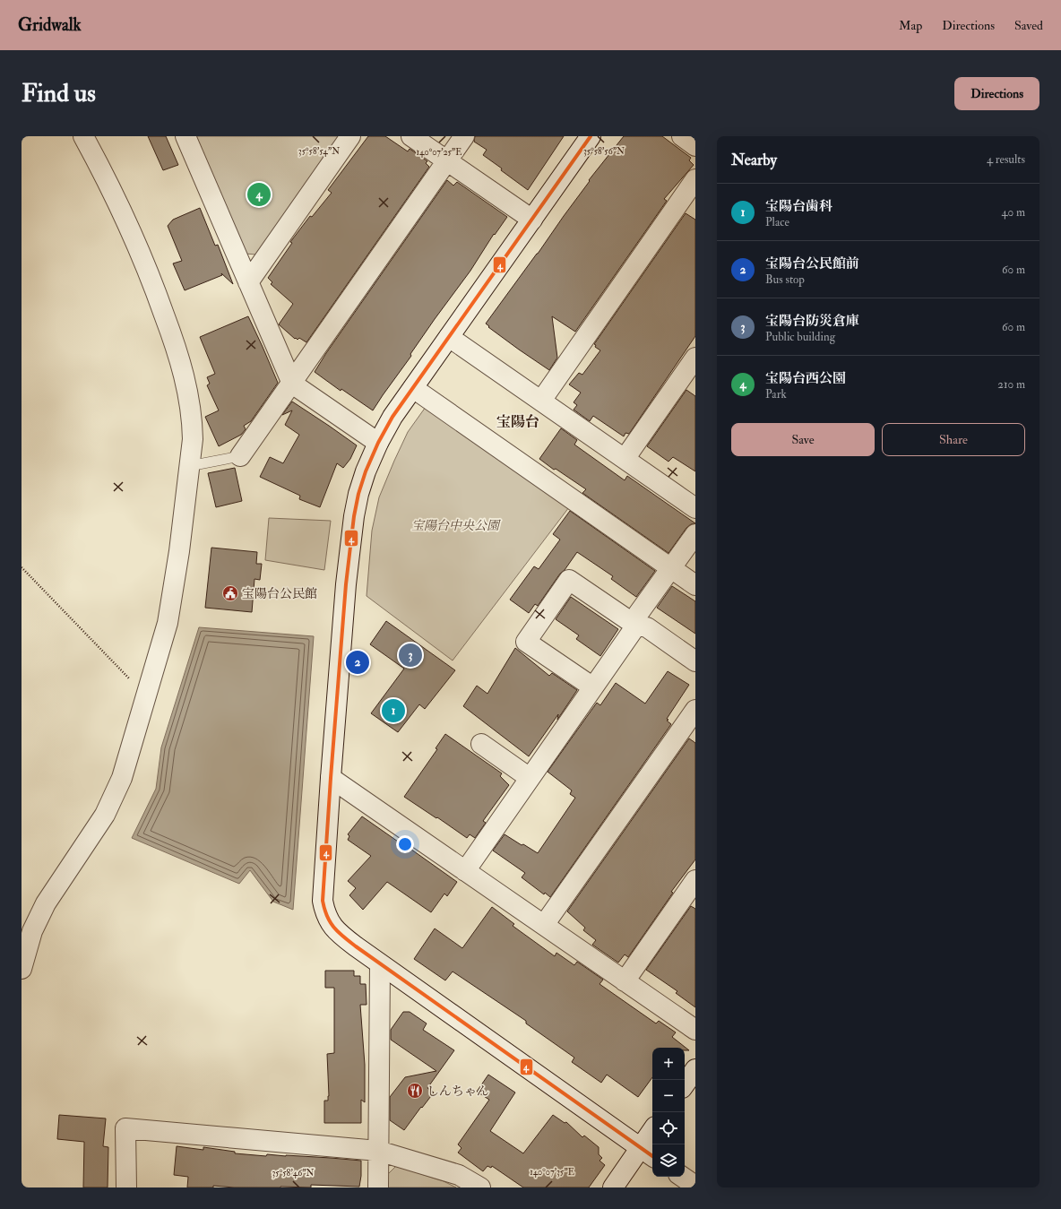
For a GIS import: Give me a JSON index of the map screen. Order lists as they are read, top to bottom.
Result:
{
  "districts": ["宝陽台"],
  "parks": ["宝陽台中央公園"],
  "places": {
    "public building": ["宝陽台公民館"],
    "restaurant": ["しんちゃん"]
  },
  "lines": ["transit line 4"],
  "page": {
    "header": "Gridwalk",
    "nav": ["Map", "Directions", "Saved"],
    "buttons": [
      "Directions",
      ["Save", "Share"]
    ],
    "title": "Find us",
    "heading": ["Nearby", "4 results"],
    "pins": [
      "4",
      "3",
      "2",
      "1"
    ],
    "list": [
      {
        "mark": "1",
        "name": "宝陽台歯科",
        "note": "Place",
        "value": "40 m"
      },
      {
        "mark": "2",
        "name": "宝陽台公民館前",
        "note": "Bus stop",
        "value": "60 m"
      },
      {
        "mark": "3",
        "name": "宝陽台防災倉庫",
        "note": "Public building",
        "value": "60 m"
      },
      {
        "mark": "4",
        "name": "宝陽台西公園",
        "note": "Park",
        "value": "210 m"
      }
    ],
    "map_buttons": ["+", "−"]
  },
  "coordinates": [
    "35°58'54\"N",
    "35°58'56\"N",
    "140°07'25\"E",
    "140°07'35\"E",
    "35°58'46\"N"
  ]
}
